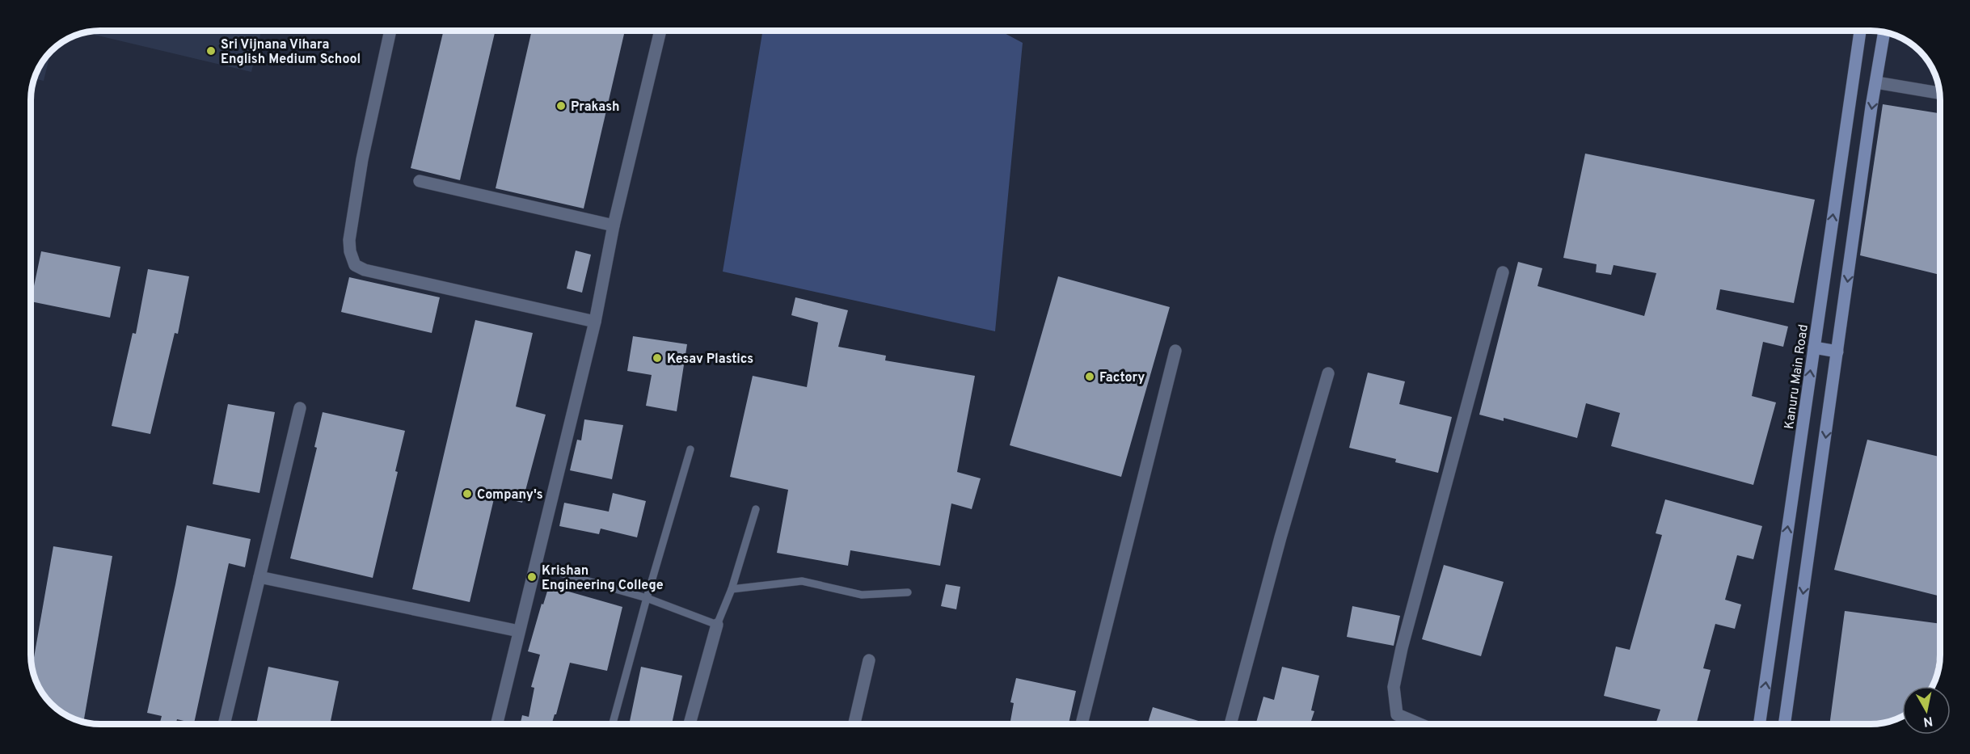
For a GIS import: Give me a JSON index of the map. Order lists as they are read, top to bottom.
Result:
{
  "streets": {
    "main road": ["Kanuru Main Road"]
  },
  "places": [
    "Sri Vijnana Vihara English Medium School",
    "Prakash",
    "Kesav Plastics",
    "Factory",
    "Company's",
    "Krishan Engineering College"
  ],
  "north": "bottom"
}
